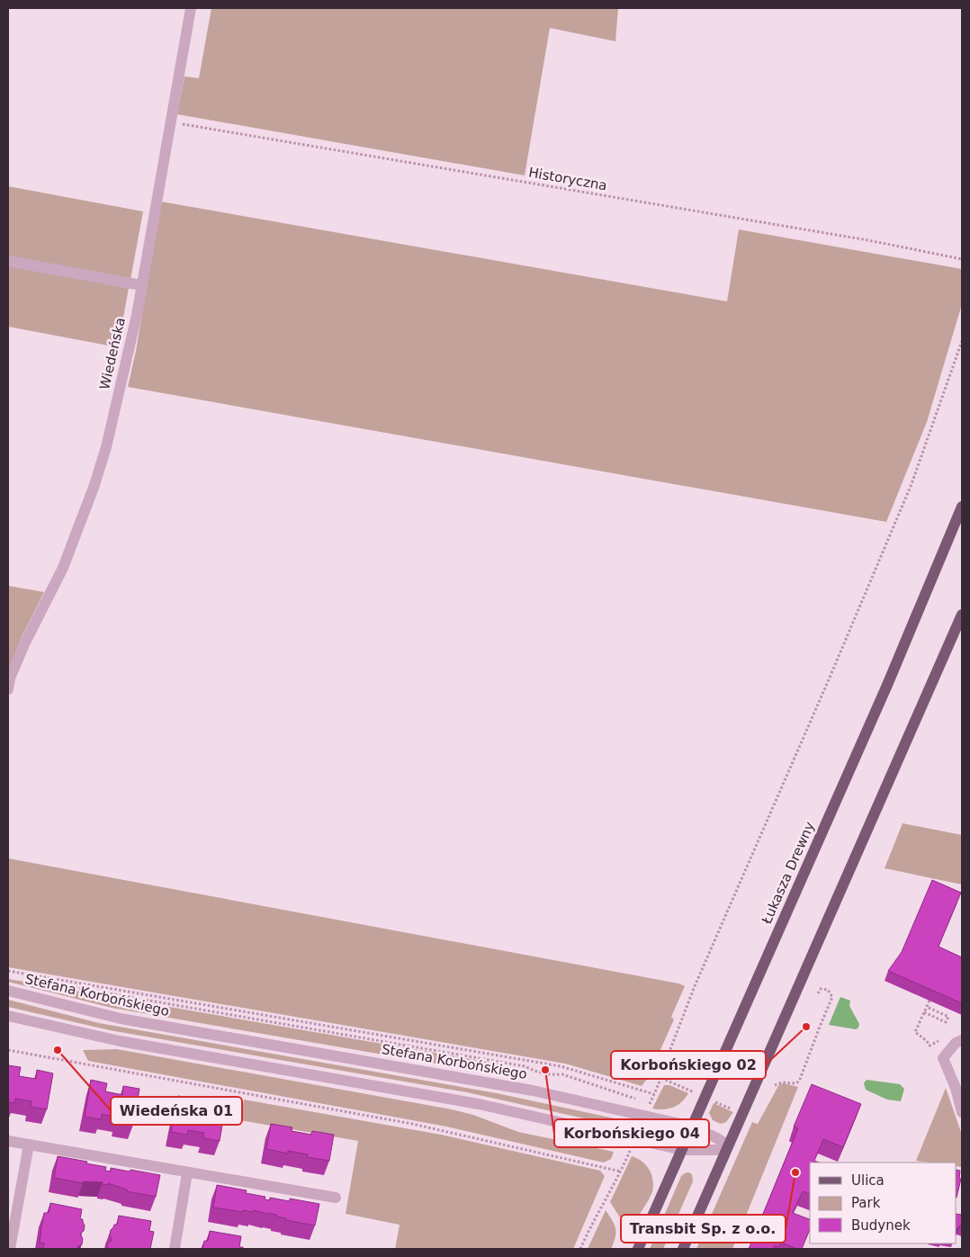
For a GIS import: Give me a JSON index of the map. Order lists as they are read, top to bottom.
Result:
{
  "streets": {
    "main road": ["Łukasza Drewny"],
    "street": ["Wiedeńska", "Stefana Korbońskiego"],
    "path": ["Historyczna"]
  },
  "crossings": [
    ["Historyczna", "Wiedeńska"],
    ["Łukasza Drewny", "Stefana Korbońskiego"]
  ],
  "places": [
    "Korbońskiego 02",
    "Wiedeńska 01",
    "Korbońskiego 04",
    "Transbit Sp. z o.o."
  ],
  "legend": ["Ulica", "Park", "Budynek"]
}
